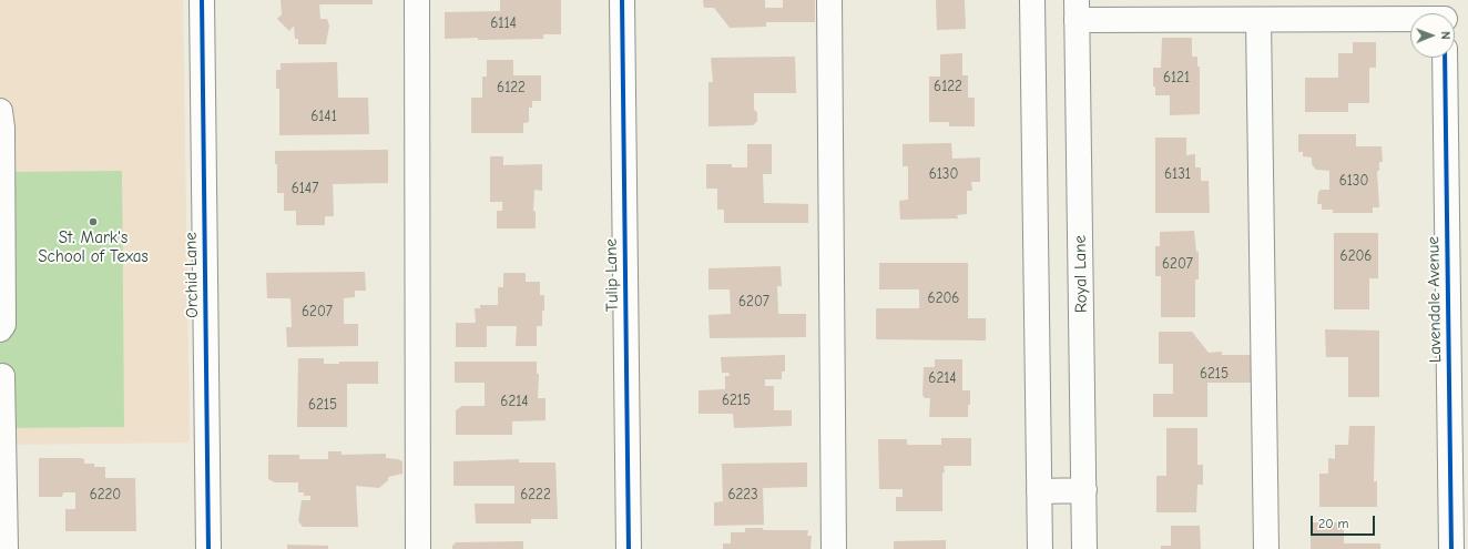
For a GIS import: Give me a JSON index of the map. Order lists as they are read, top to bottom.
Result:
{
  "streets": {
    "street": [
      "Royal Lane",
      "Orchid Lane",
      "Tulip Lane",
      "Lavendale Avenue"
    ]
  },
  "places": ["St. Mark's School of Texas"],
  "house_numbers": [
    "6114",
    "6121",
    "6122",
    "6122",
    "6141",
    "6130",
    "6131",
    "6130",
    "6147",
    "6206",
    "6207",
    "6206",
    "6207",
    "6207",
    "6215",
    "6214",
    "6215",
    "6214",
    "6215",
    "6220",
    "6222",
    "6223"
  ],
  "scale_bar": "20 m",
  "north": "right"
}
